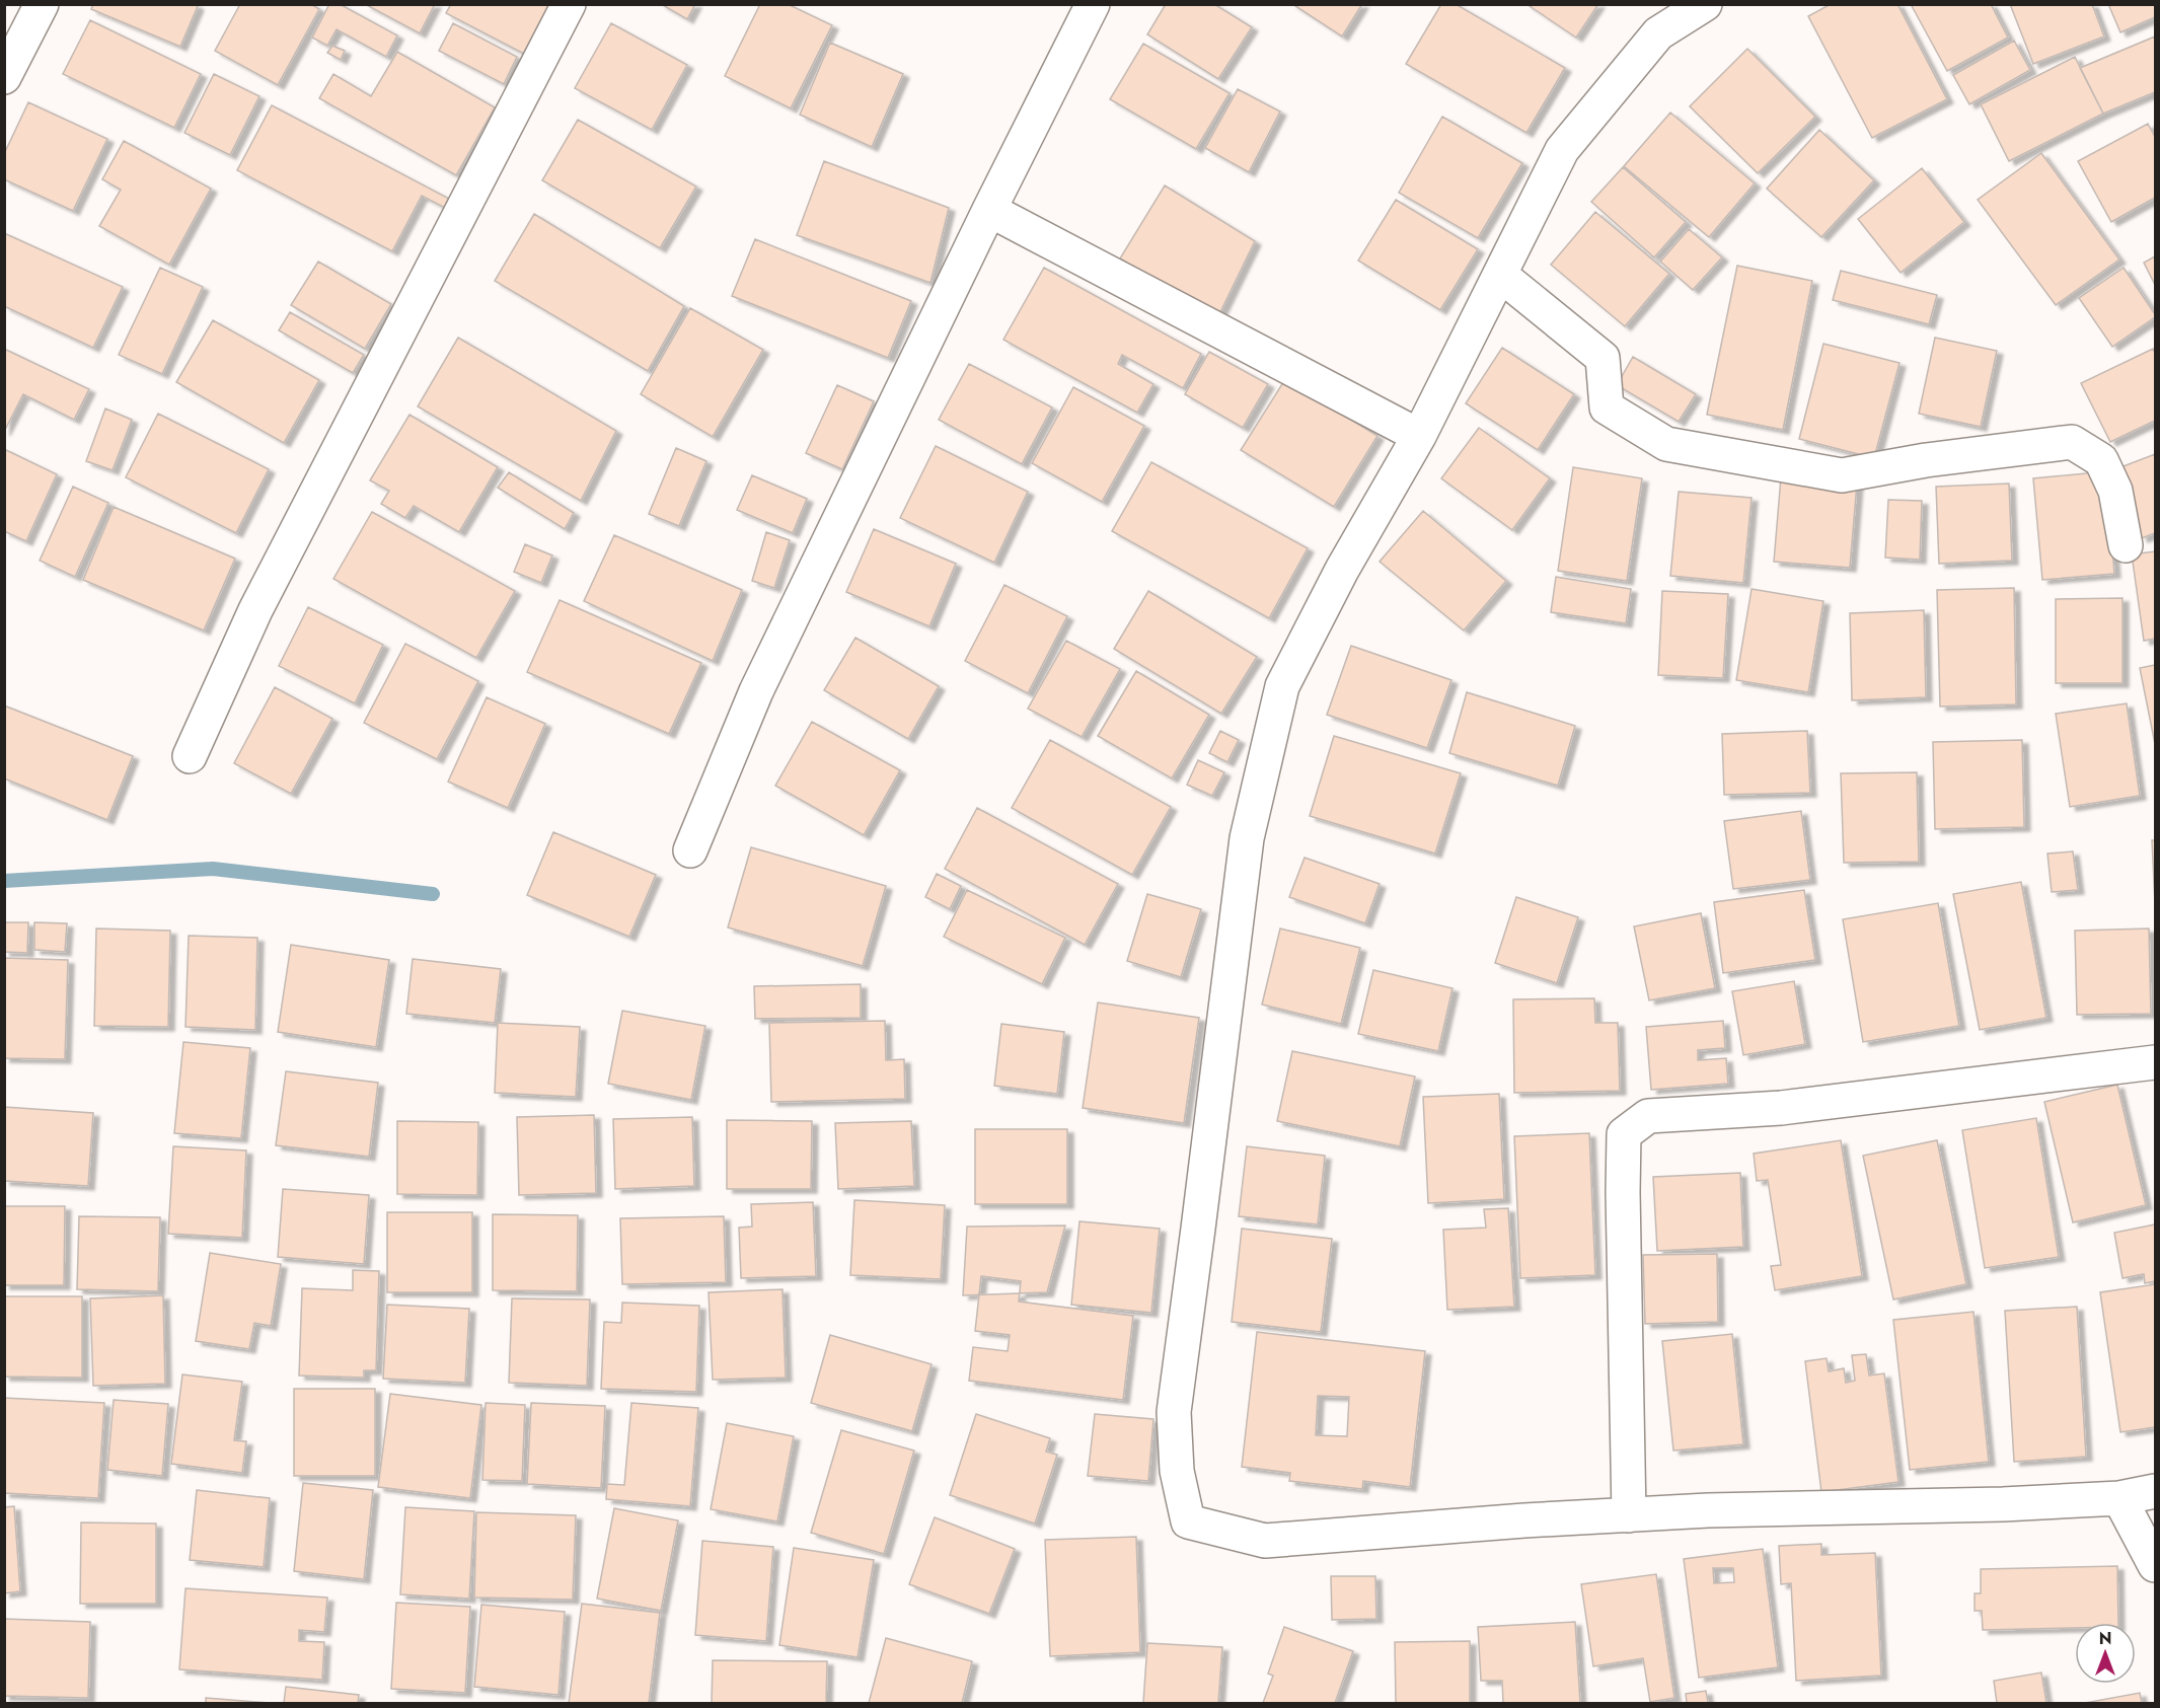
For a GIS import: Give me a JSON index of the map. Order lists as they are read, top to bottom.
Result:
{
  "north": "top"
}
